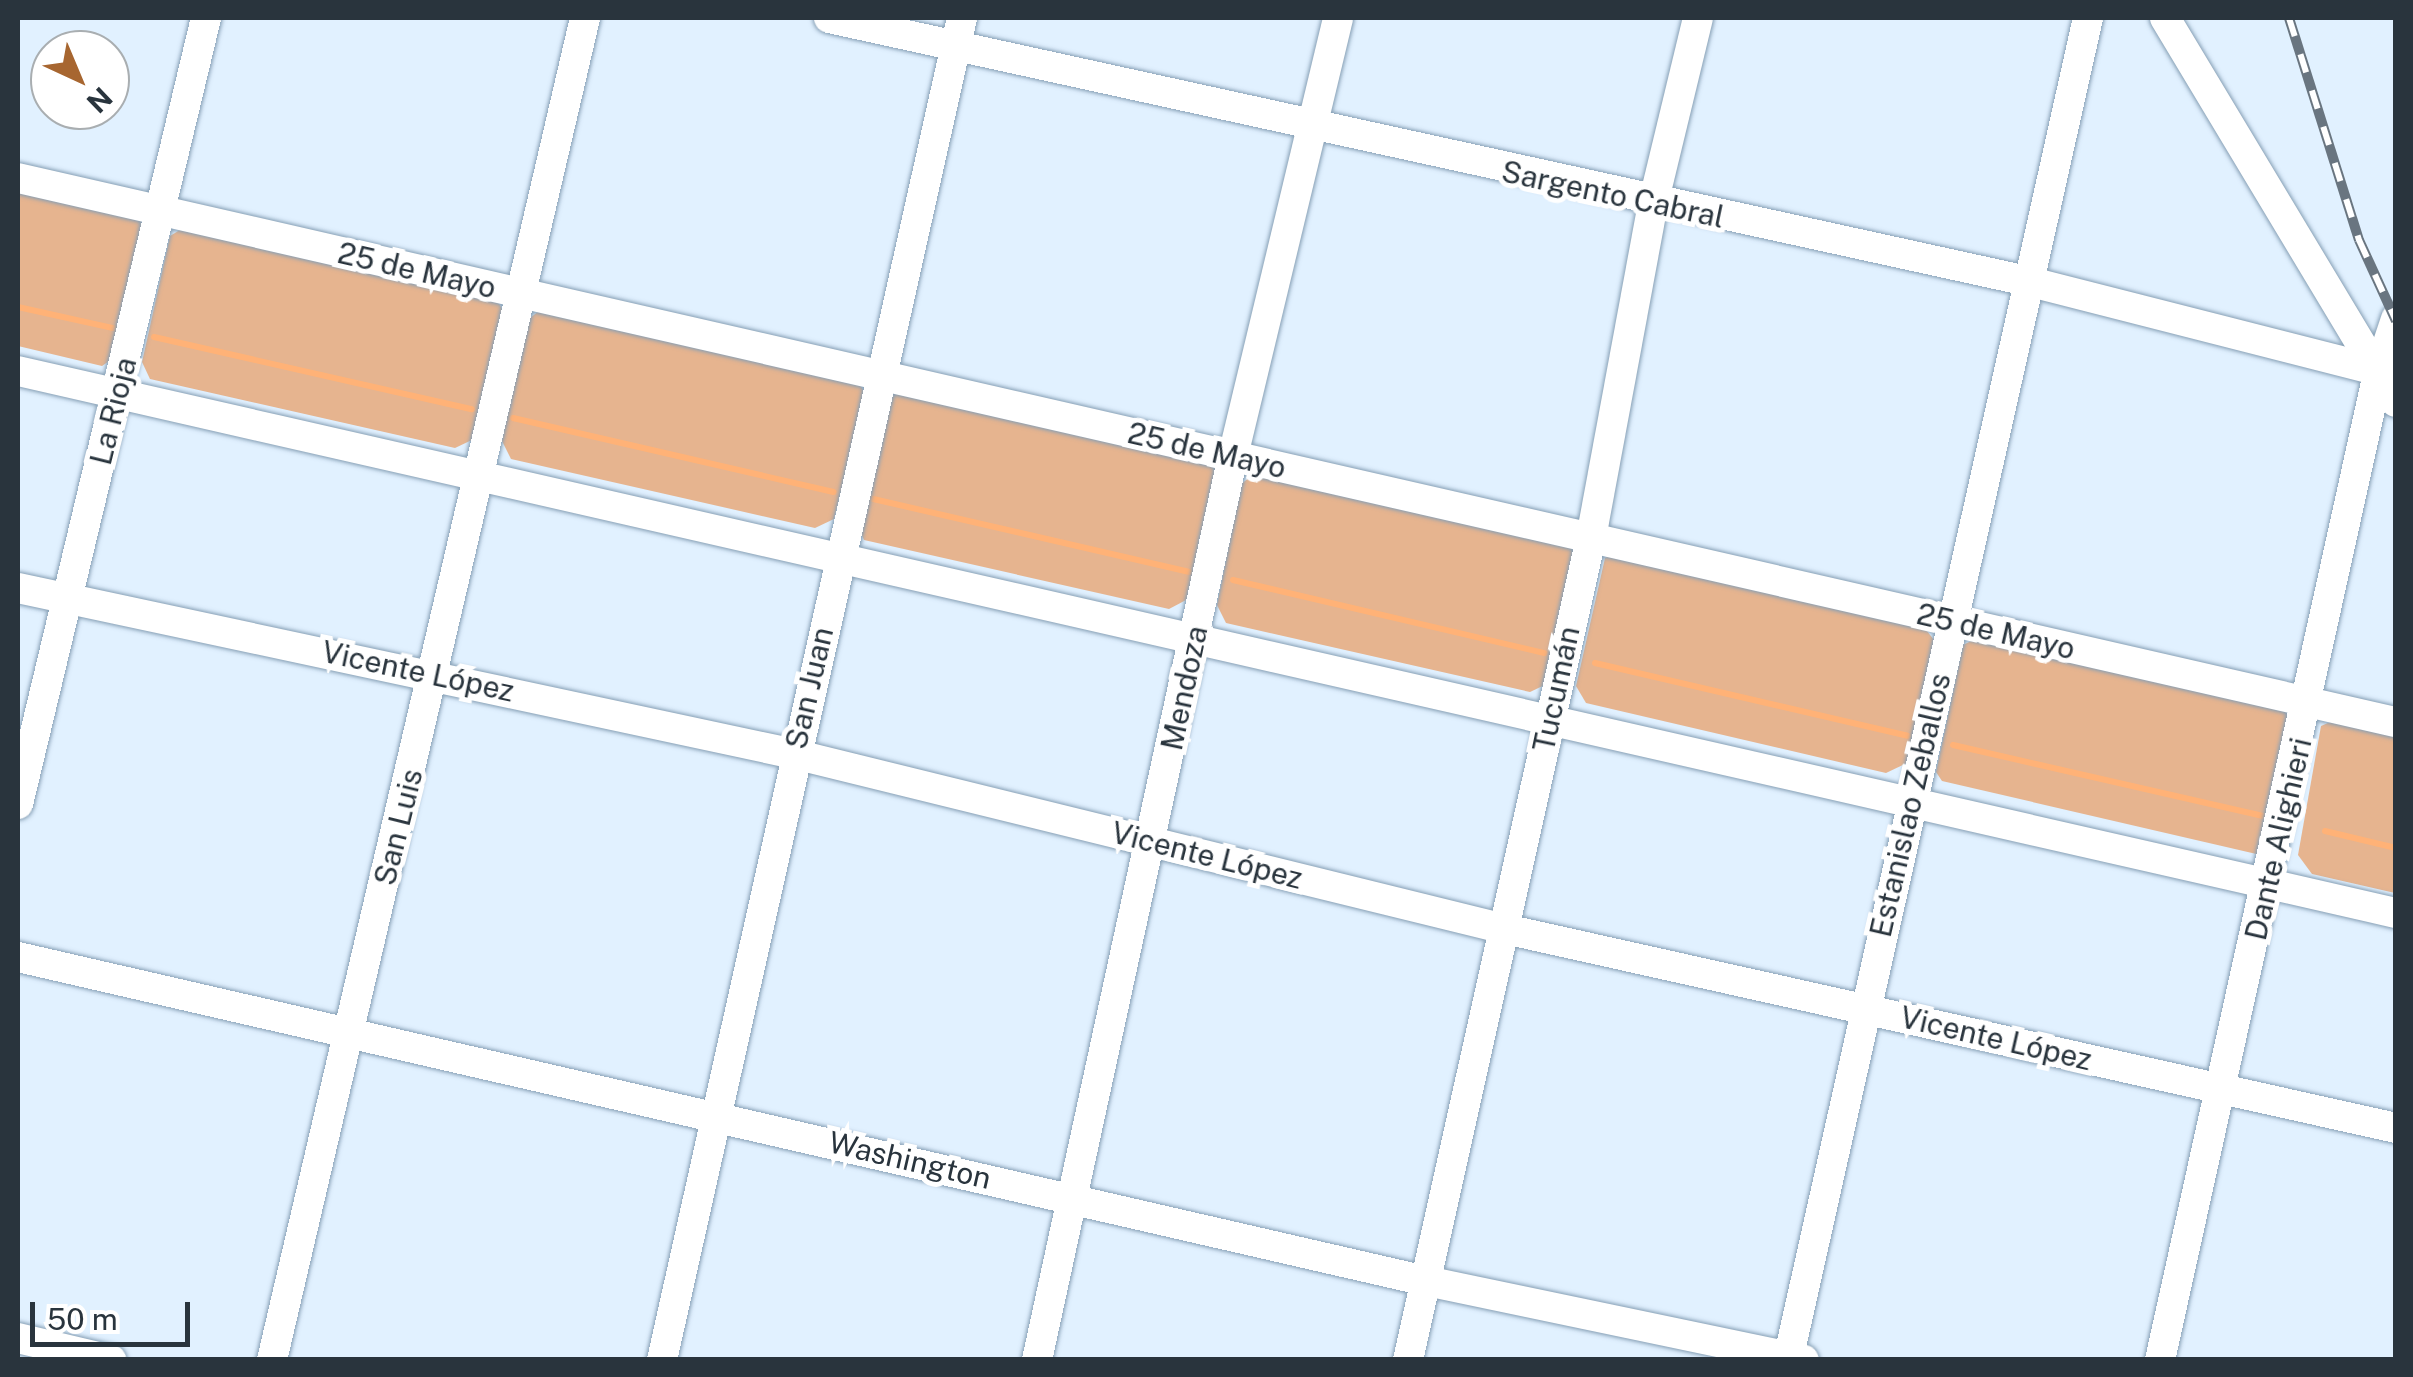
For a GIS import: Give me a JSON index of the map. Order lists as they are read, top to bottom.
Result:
{
  "streets": {
    "street": [
      "Sargento Cabral",
      "25 de Mayo",
      "La Rioja",
      "Vicente López",
      "San Juan",
      "Mendoza",
      "Tucumán",
      "Estanislao Zeballos",
      "San Luis",
      "Dante Alighieri",
      "Washington"
    ]
  },
  "crossings": [
    ["Sargento Cabral", "San Juan"],
    ["Sargento Cabral", "Mendoza"],
    ["Sargento Cabral", "Tucumán"],
    ["Sargento Cabral", "Estanislao Zeballos"],
    ["Sargento Cabral", "Dante Alighieri"],
    ["25 de Mayo", "La Rioja"],
    ["25 de Mayo", "San Juan"],
    ["25 de Mayo", "Mendoza"],
    ["25 de Mayo", "Tucumán"],
    ["25 de Mayo", "Estanislao Zeballos"],
    ["25 de Mayo", "San Luis"],
    ["25 de Mayo", "Dante Alighieri"],
    ["La Rioja", "Vicente López"],
    ["Vicente López", "San Juan"],
    ["Vicente López", "Mendoza"],
    ["Vicente López", "Tucumán"],
    ["Vicente López", "Estanislao Zeballos"],
    ["Vicente López", "San Luis"],
    ["Vicente López", "Dante Alighieri"],
    ["San Juan", "Washington"],
    ["Mendoza", "Washington"],
    ["Tucumán", "Washington"],
    ["Estanislao Zeballos", "Washington"],
    ["San Luis", "Washington"]
  ],
  "scale_bar": "50 m",
  "north": "bottom right"
}
